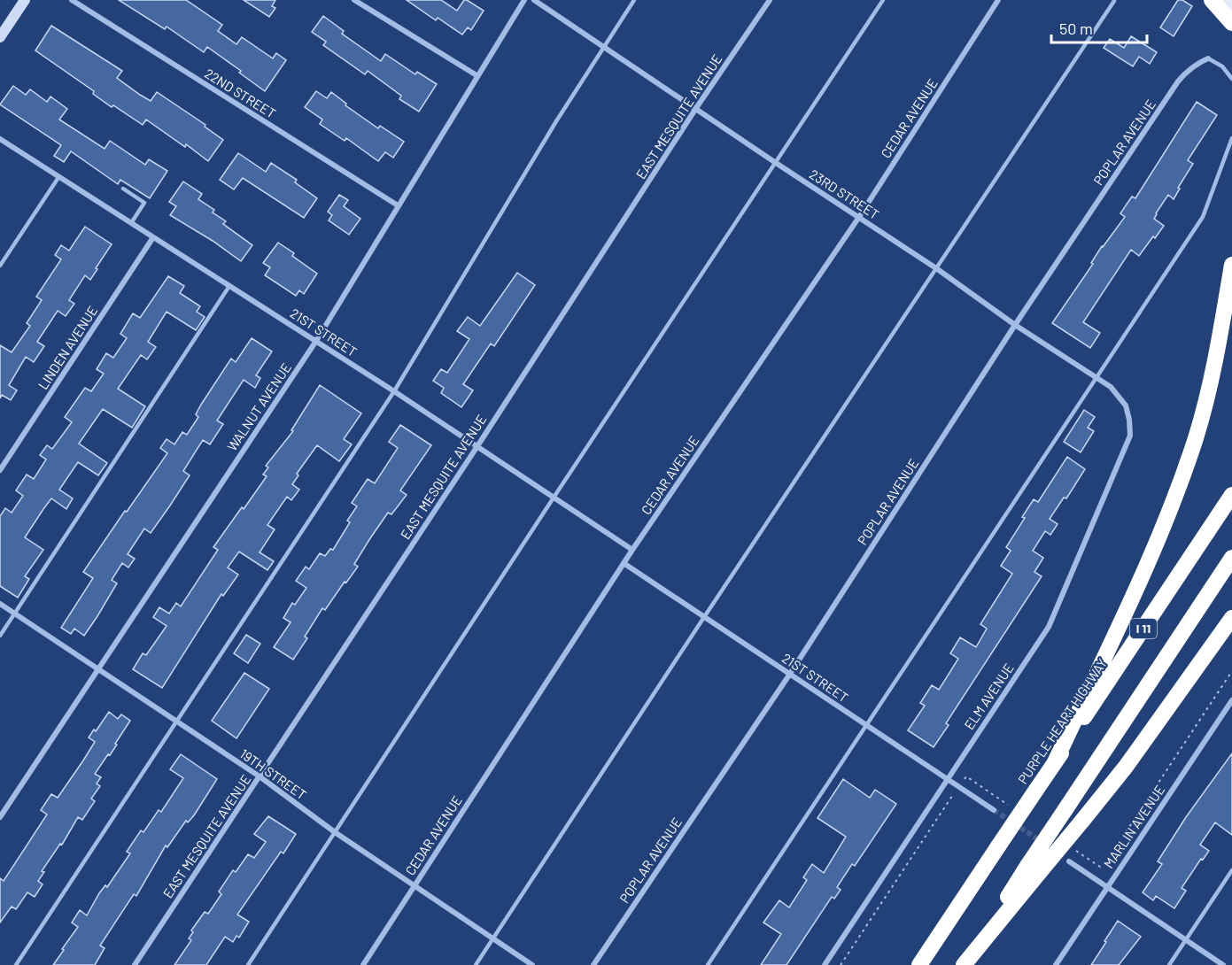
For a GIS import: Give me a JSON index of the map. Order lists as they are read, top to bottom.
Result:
{
  "streets": {
    "highway": ["I 11", "PURPLE HEART HIGHWAY"],
    "street": [
      "22ND STREET",
      "EAST MESQUITE AVENUE",
      "CEDAR AVENUE",
      "POPLAR AVENUE",
      "23RD STREET",
      "21ST STREET",
      "LINDEN AVENUE",
      "WALNUT AVENUE",
      "ELM AVENUE",
      "19TH STREET",
      "MARLIN AVENUE"
    ]
  },
  "crossings": [
    ["22ND STREET", "WALNUT AVENUE"],
    ["EAST MESQUITE AVENUE", "23RD STREET"],
    ["EAST MESQUITE AVENUE", "21ST STREET"],
    ["EAST MESQUITE AVENUE", "19TH STREET"],
    ["CEDAR AVENUE", "23RD STREET"],
    ["CEDAR AVENUE", "21ST STREET"],
    ["CEDAR AVENUE", "19TH STREET"],
    ["POPLAR AVENUE", "23RD STREET"],
    ["POPLAR AVENUE", "21ST STREET"],
    ["23RD STREET", "ELM AVENUE"],
    ["21ST STREET", "LINDEN AVENUE"],
    ["21ST STREET", "WALNUT AVENUE"],
    ["21ST STREET", "ELM AVENUE"],
    ["WALNUT AVENUE", "19TH STREET"]
  ],
  "scale_bar": "50 m"
}
